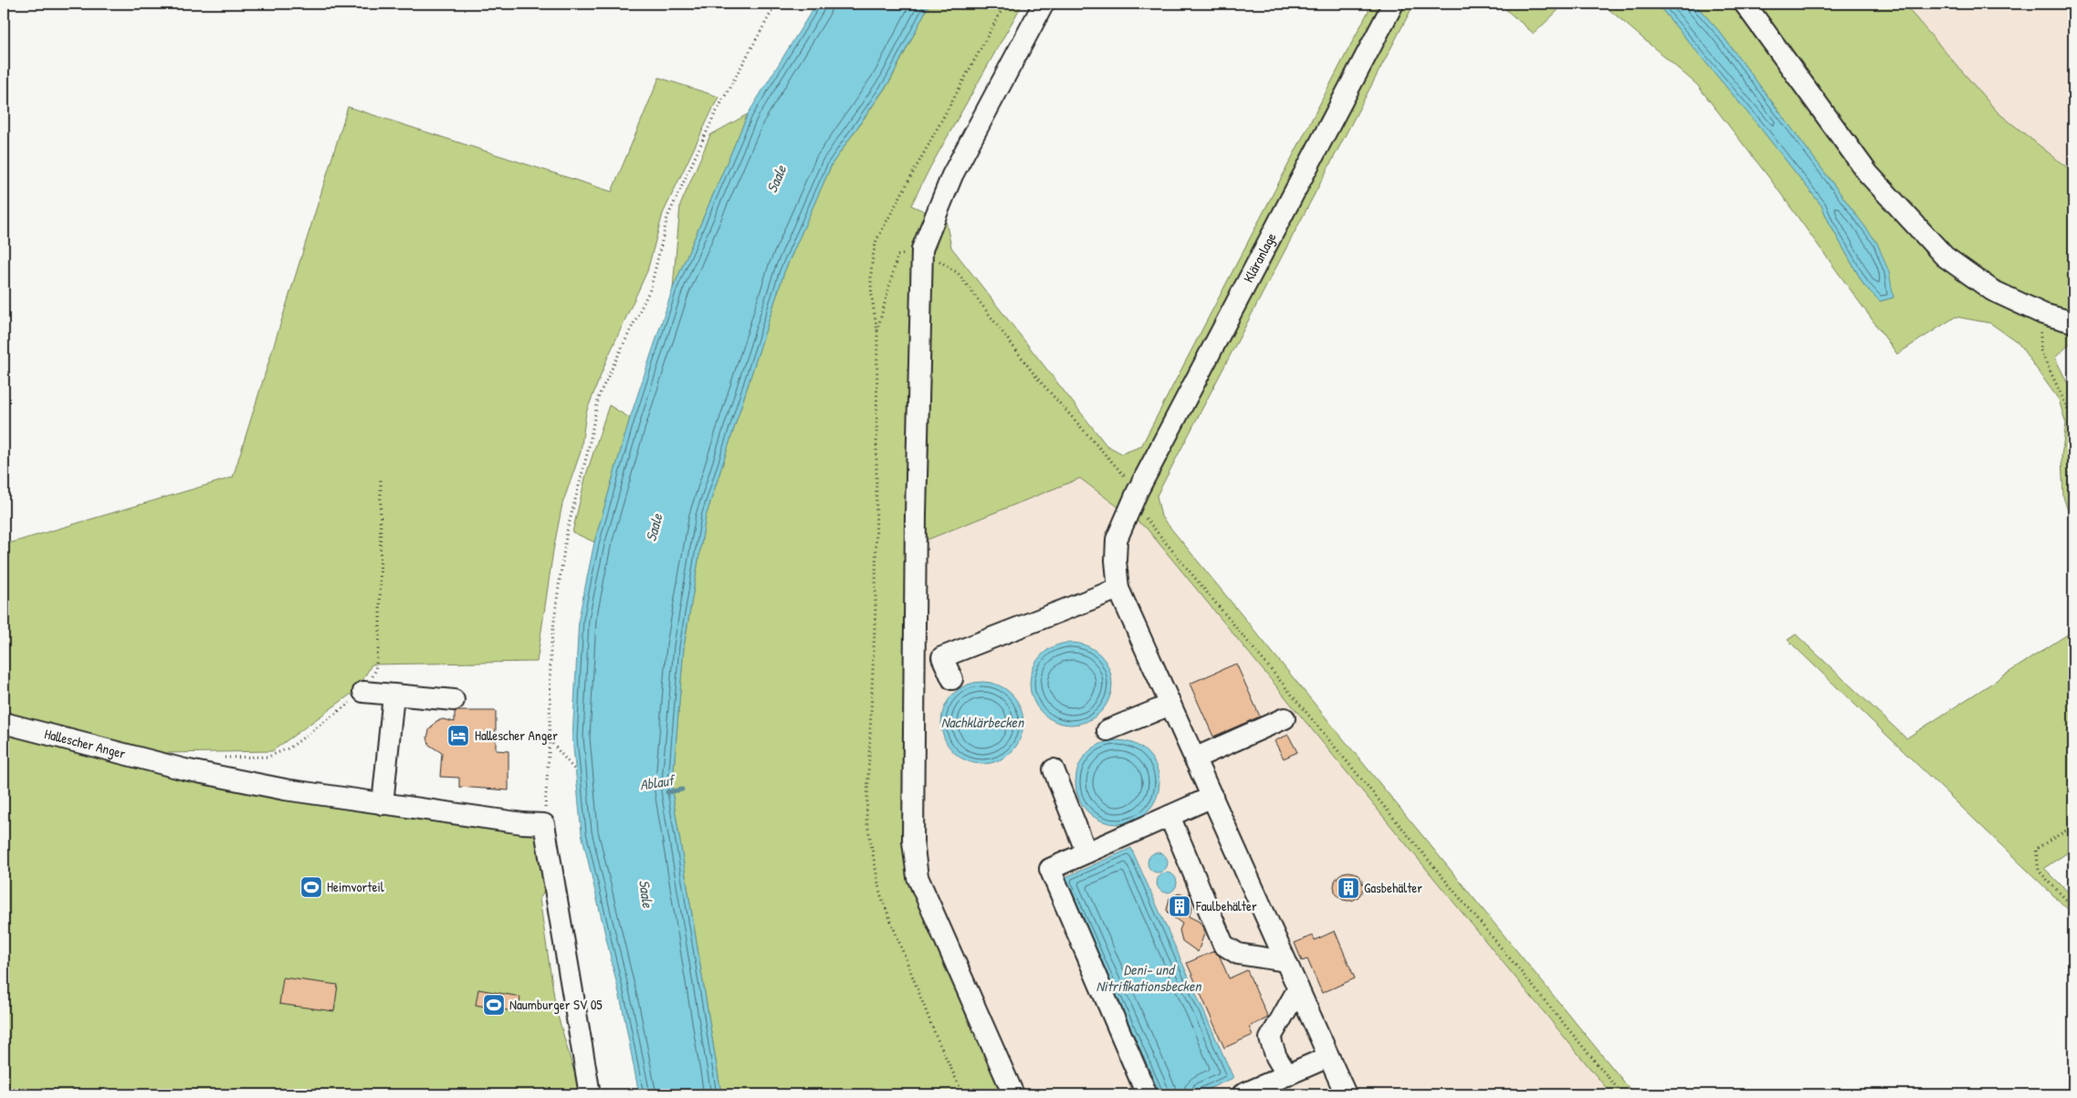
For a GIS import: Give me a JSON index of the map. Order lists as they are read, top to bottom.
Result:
{
  "streets": {
    "street": ["Kläranlage", "Hallescher Anger"]
  },
  "water": [
    "Saale",
    "Nachklärbecken",
    "Ablauf",
    "Deni- und Nitrifikationsbecken"
  ],
  "places": {
    "hotel": ["Hallescher Anger"],
    "sports": ["Heimvorteil", "Naumburger SV 05"],
    "building": ["Gasbehälter", "Faulbehälter"]
  }
}
